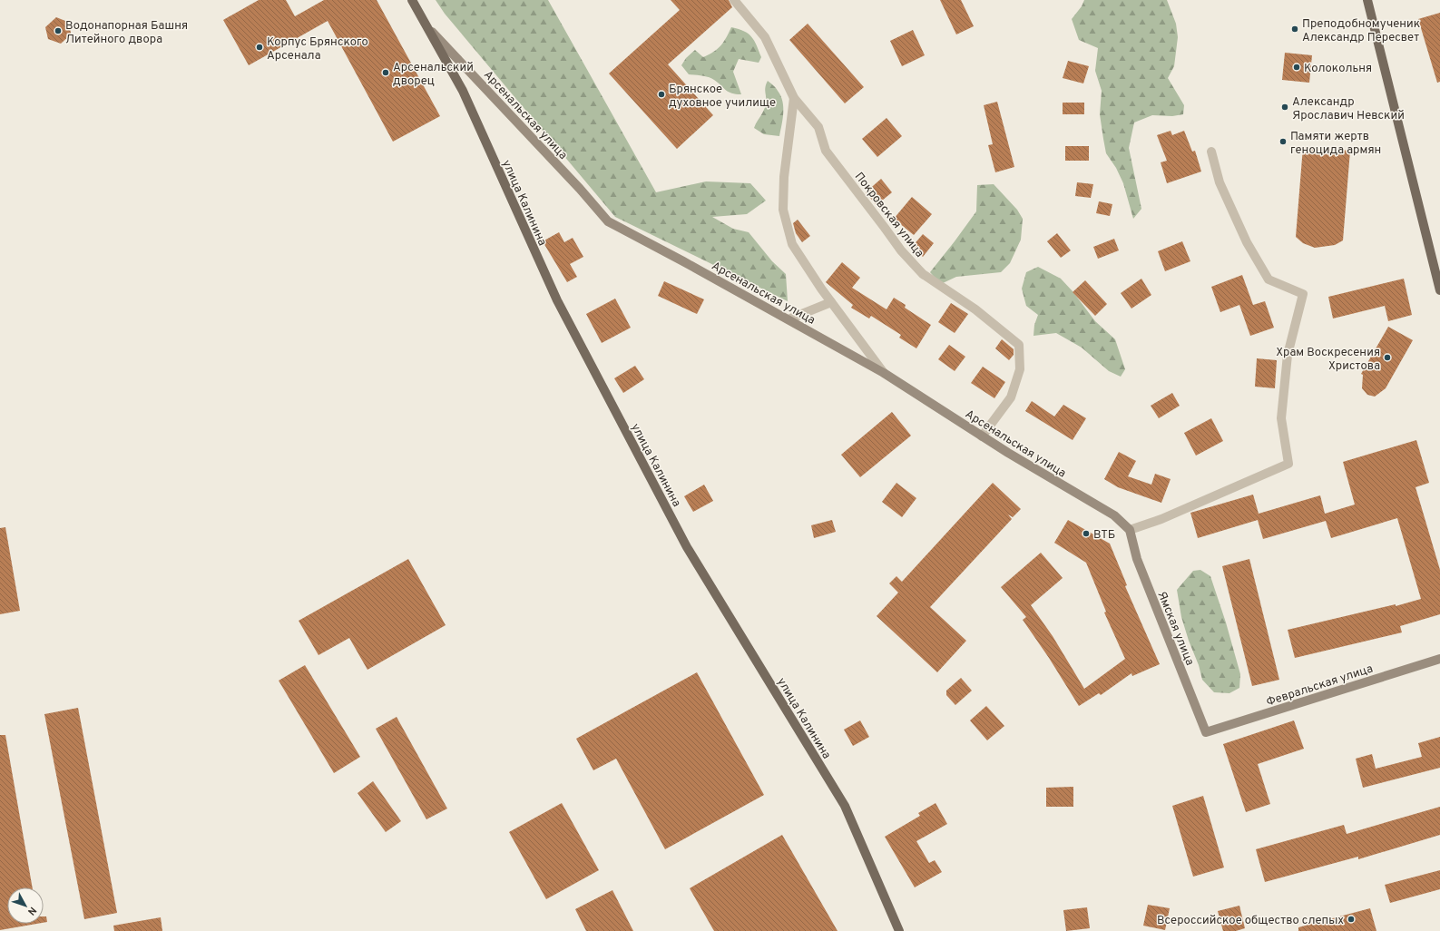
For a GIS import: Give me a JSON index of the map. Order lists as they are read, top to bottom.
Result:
{
  "streets": {
    "main road": ["улица Калинина"],
    "street": [
      "Арсенальская улица",
      "Покровская улица",
      "Ямская улица",
      "Февральская улица"
    ]
  },
  "crossings": [
    ["Арсенальская улица", "улица Калинина"],
    ["Арсенальская улица", "Покровская улица"],
    ["Арсенальская улица", "Ямская улица"],
    ["Ямская улица", "Февральская улица"]
  ],
  "places": [
    "Преподобномученик Александр Пересвет",
    "Водонапорная Башня Литейного двора",
    "Корпус Брянского Арсенала",
    "Колокольня",
    "Арсенальский дворец",
    "Брянское духовное училище",
    "Александр Ярославич Невский",
    "Памяти жертв геноцида армян",
    "Храм Воскресения Христова",
    "ВТБ",
    "Всероссийское общество слепых"
  ],
  "north": "bottom right"
}
